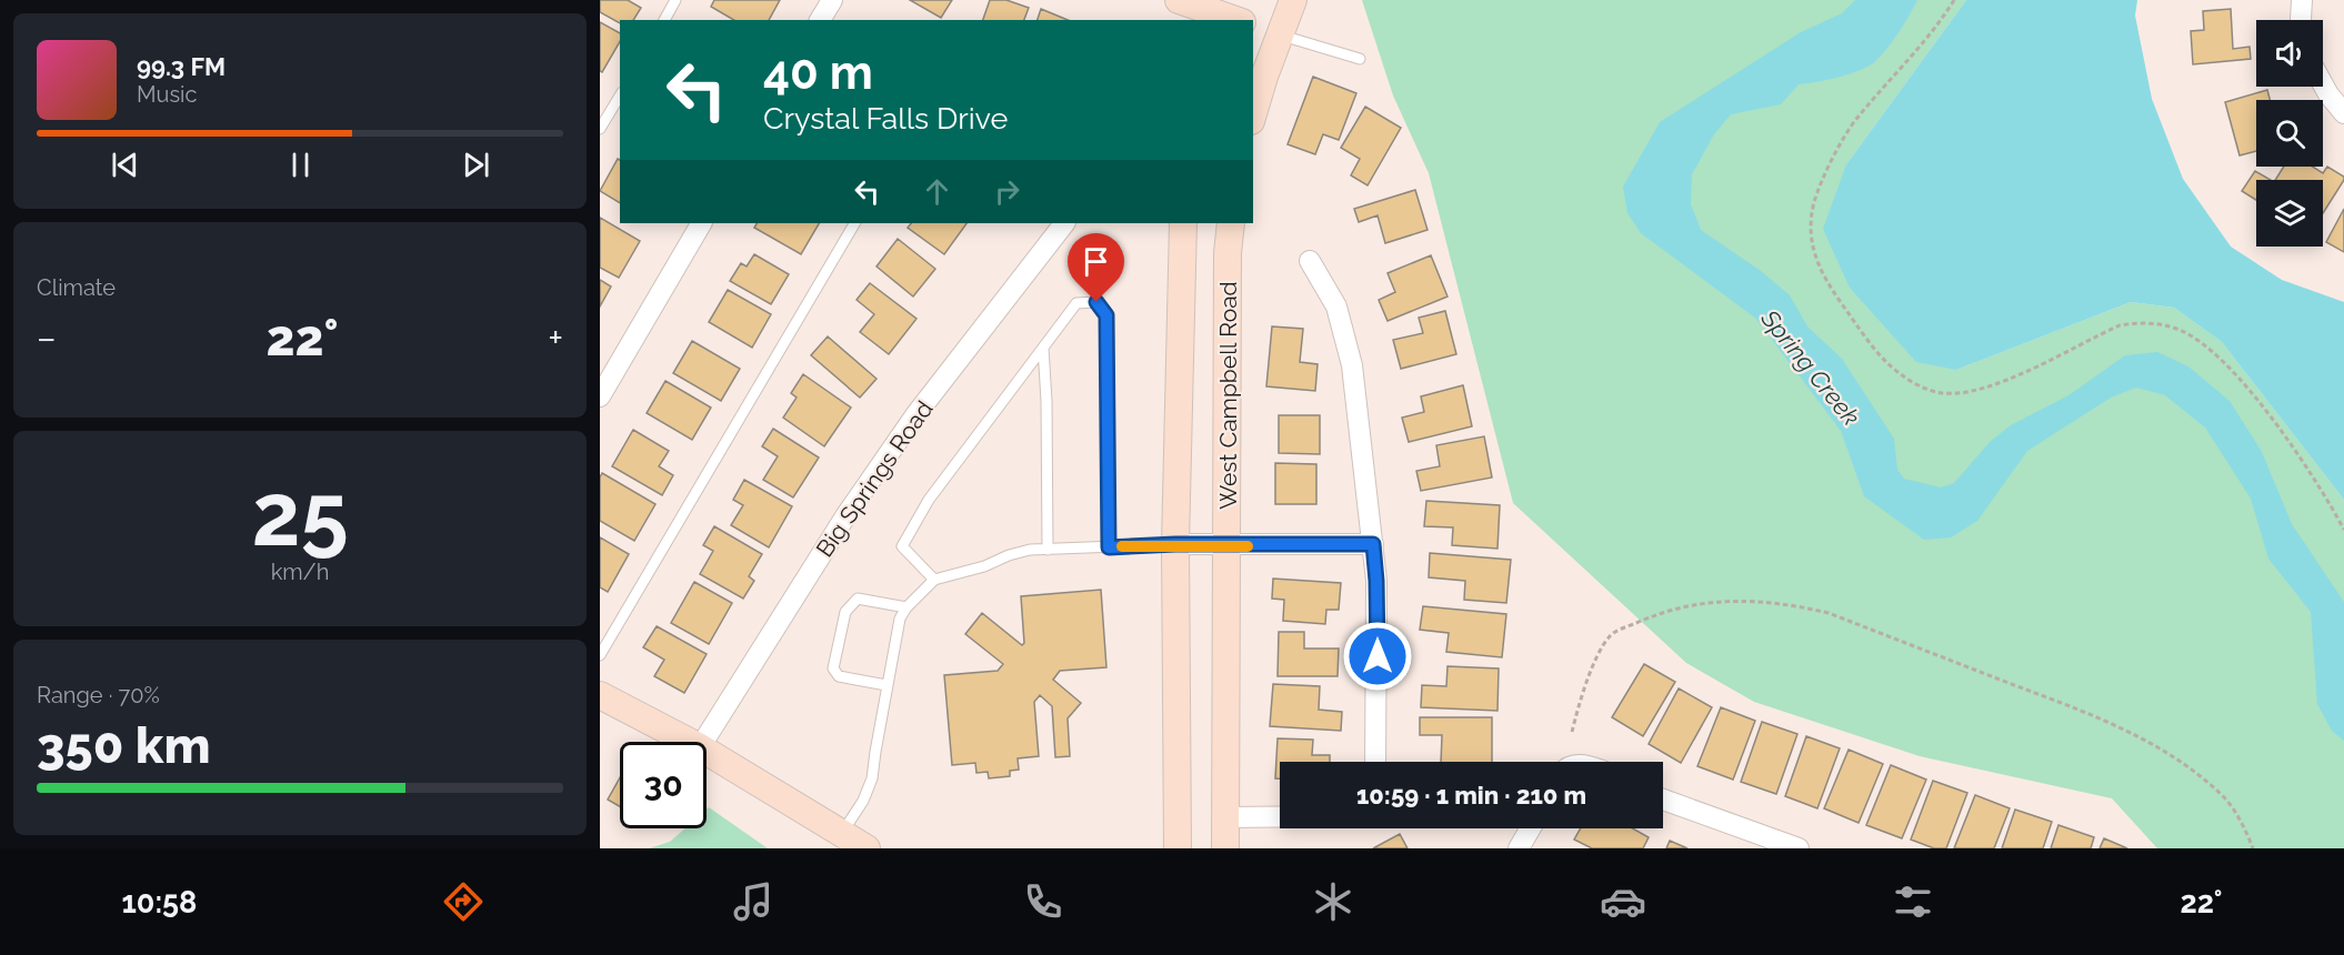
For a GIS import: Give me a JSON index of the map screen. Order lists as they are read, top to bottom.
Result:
{
  "streets": {
    "main road": ["West Campbell Road"],
    "street": ["Big Springs Road"]
  },
  "water": ["Spring Creek"],
  "page": {
    "turn": ["40 m", "Crystal Falls Drive"],
    "song": ["99.3 FM", "Music"],
    "tile": [
      "Climate",
      ["25", "km/h"],
      ["Range · 70%", "350 km"]
    ],
    "heat": ["−", "22°", "+"],
    "limit": "30",
    "trip": "10:59 · 1 min · 210 m",
    "tabs": ["10:58", "22°"]
  }
}
